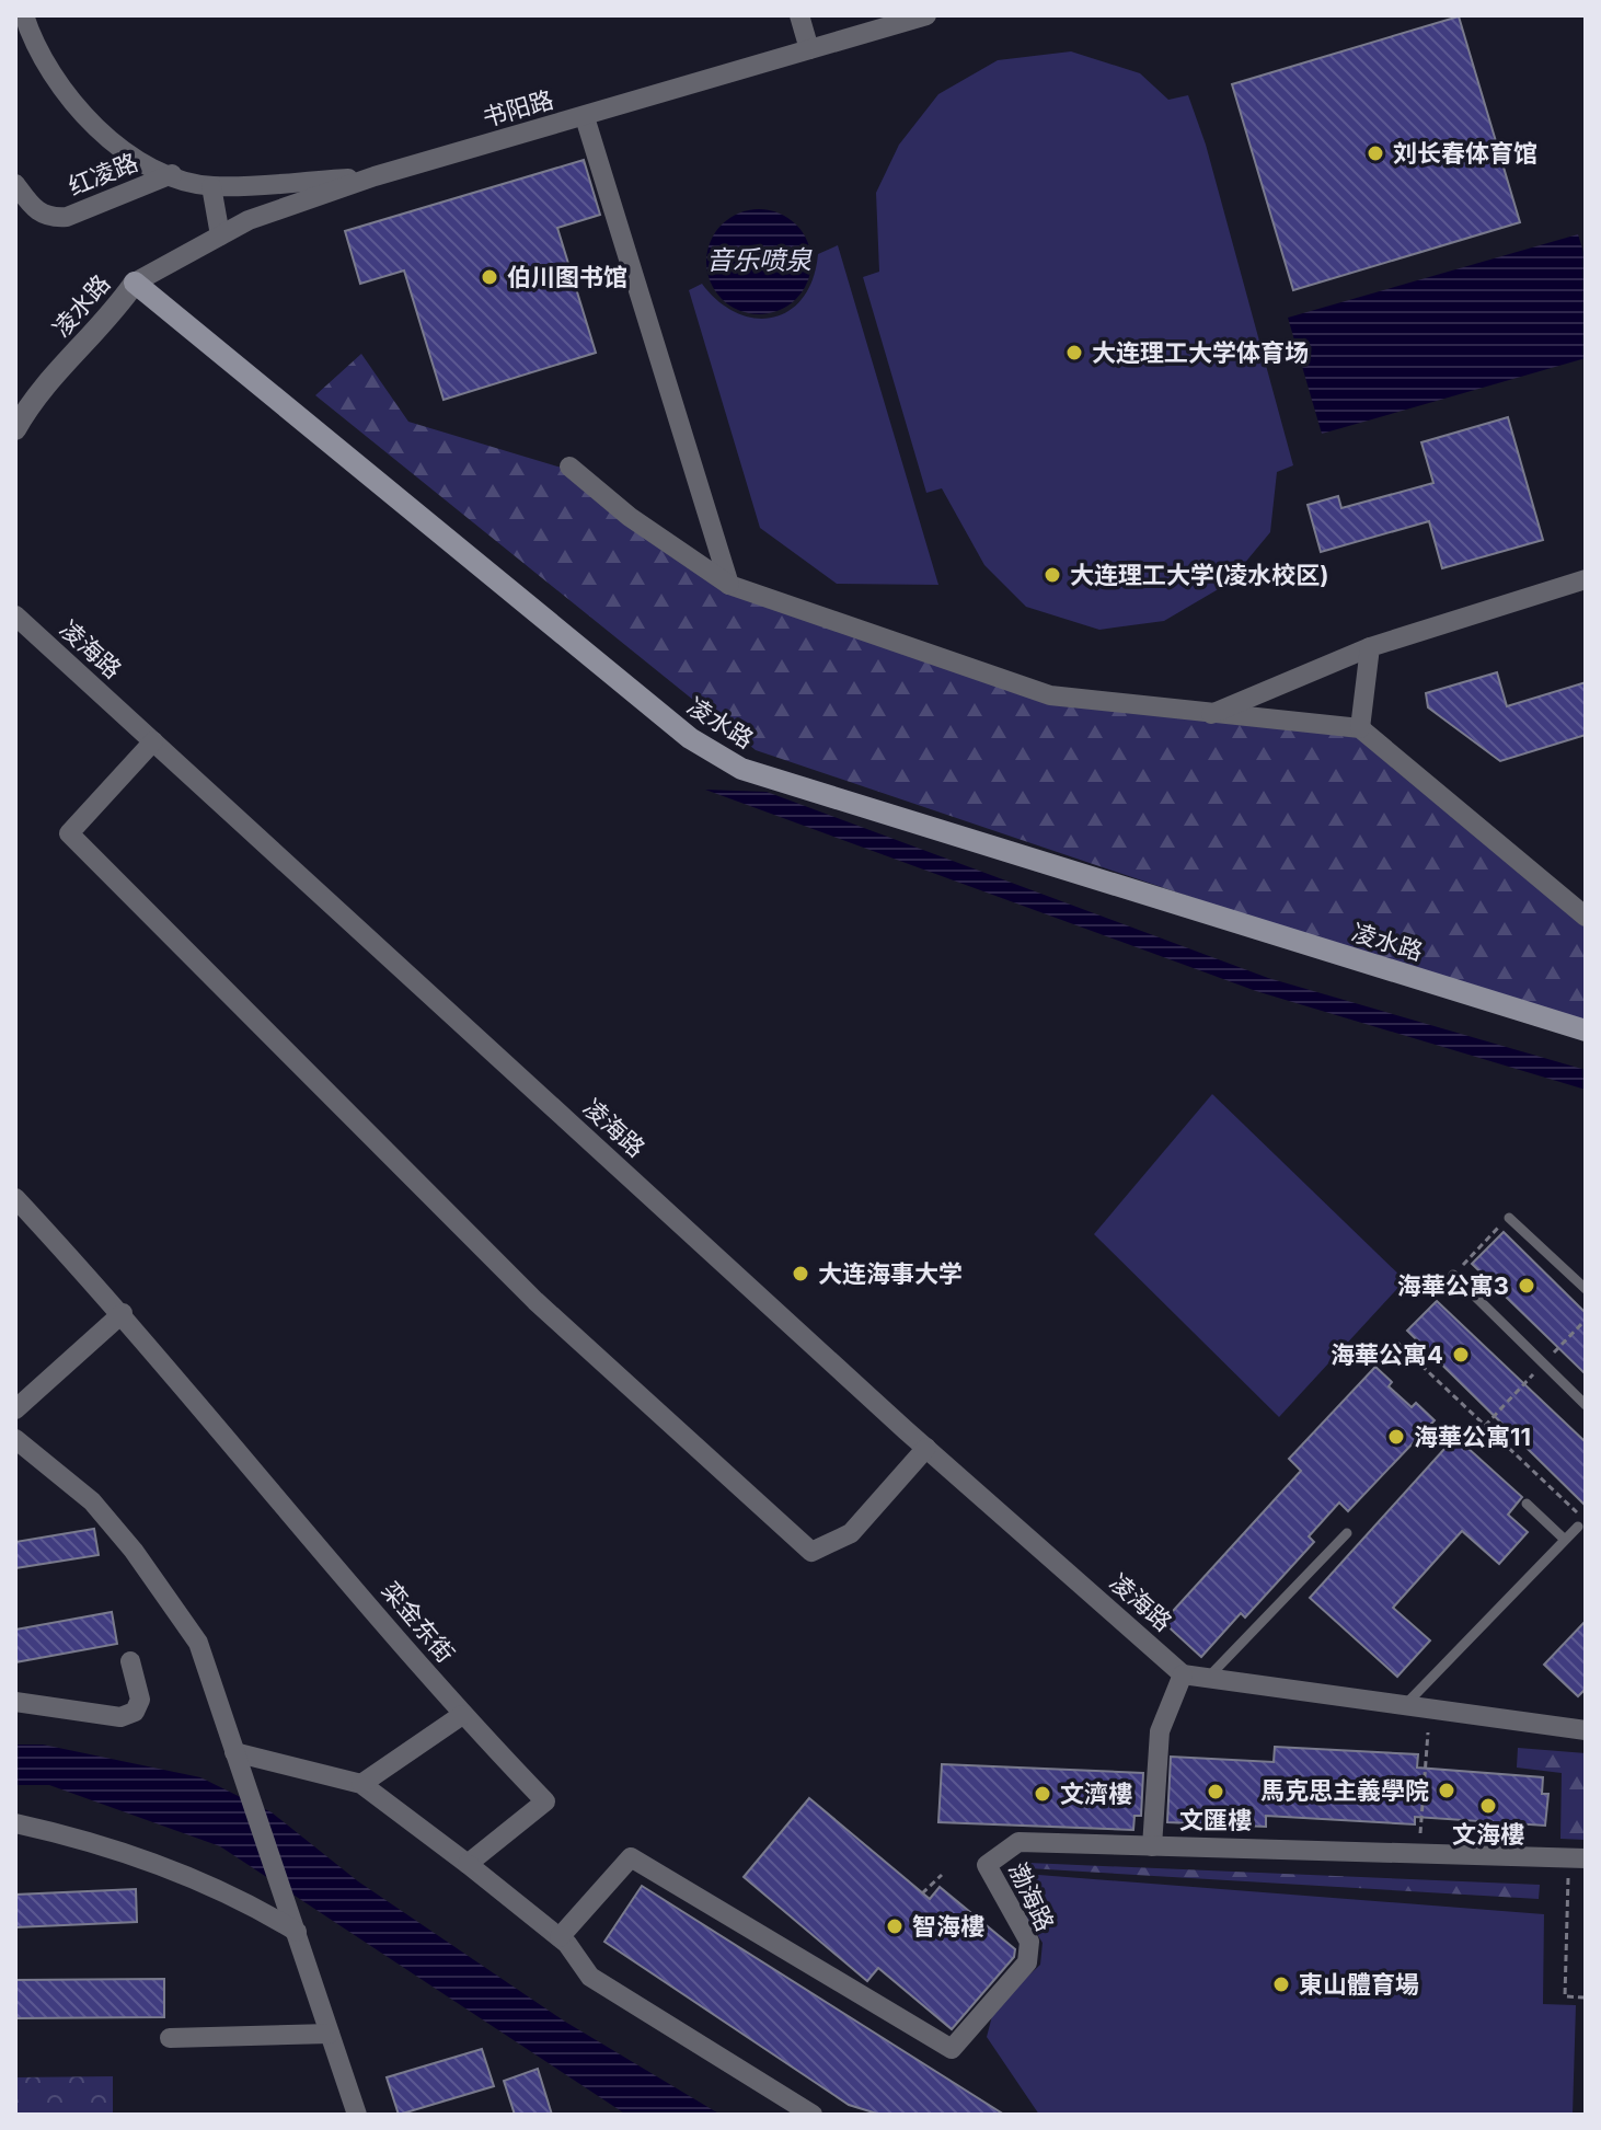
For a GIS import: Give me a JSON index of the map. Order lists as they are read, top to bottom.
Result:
{
  "streets": {
    "main road": ["凌水路"],
    "street": [
      "书阳路",
      "红凌路",
      "凌海路",
      "栾金东街",
      "渤海路"
    ]
  },
  "crossings": [
    ["书阳路", "凌水路"]
  ],
  "water": ["音乐喷泉"],
  "places": [
    "刘长春体育馆",
    "伯川图书馆",
    "大连理工大学体育场",
    "大连理工大学(凌水校区)",
    "大连海事大学",
    "海華公寓3",
    "海華公寓4",
    "海華公寓11",
    "馬克思主義學院",
    "文匯樓",
    "文濟樓",
    "文海樓",
    "智海樓",
    "東山體育場"
  ]
}
